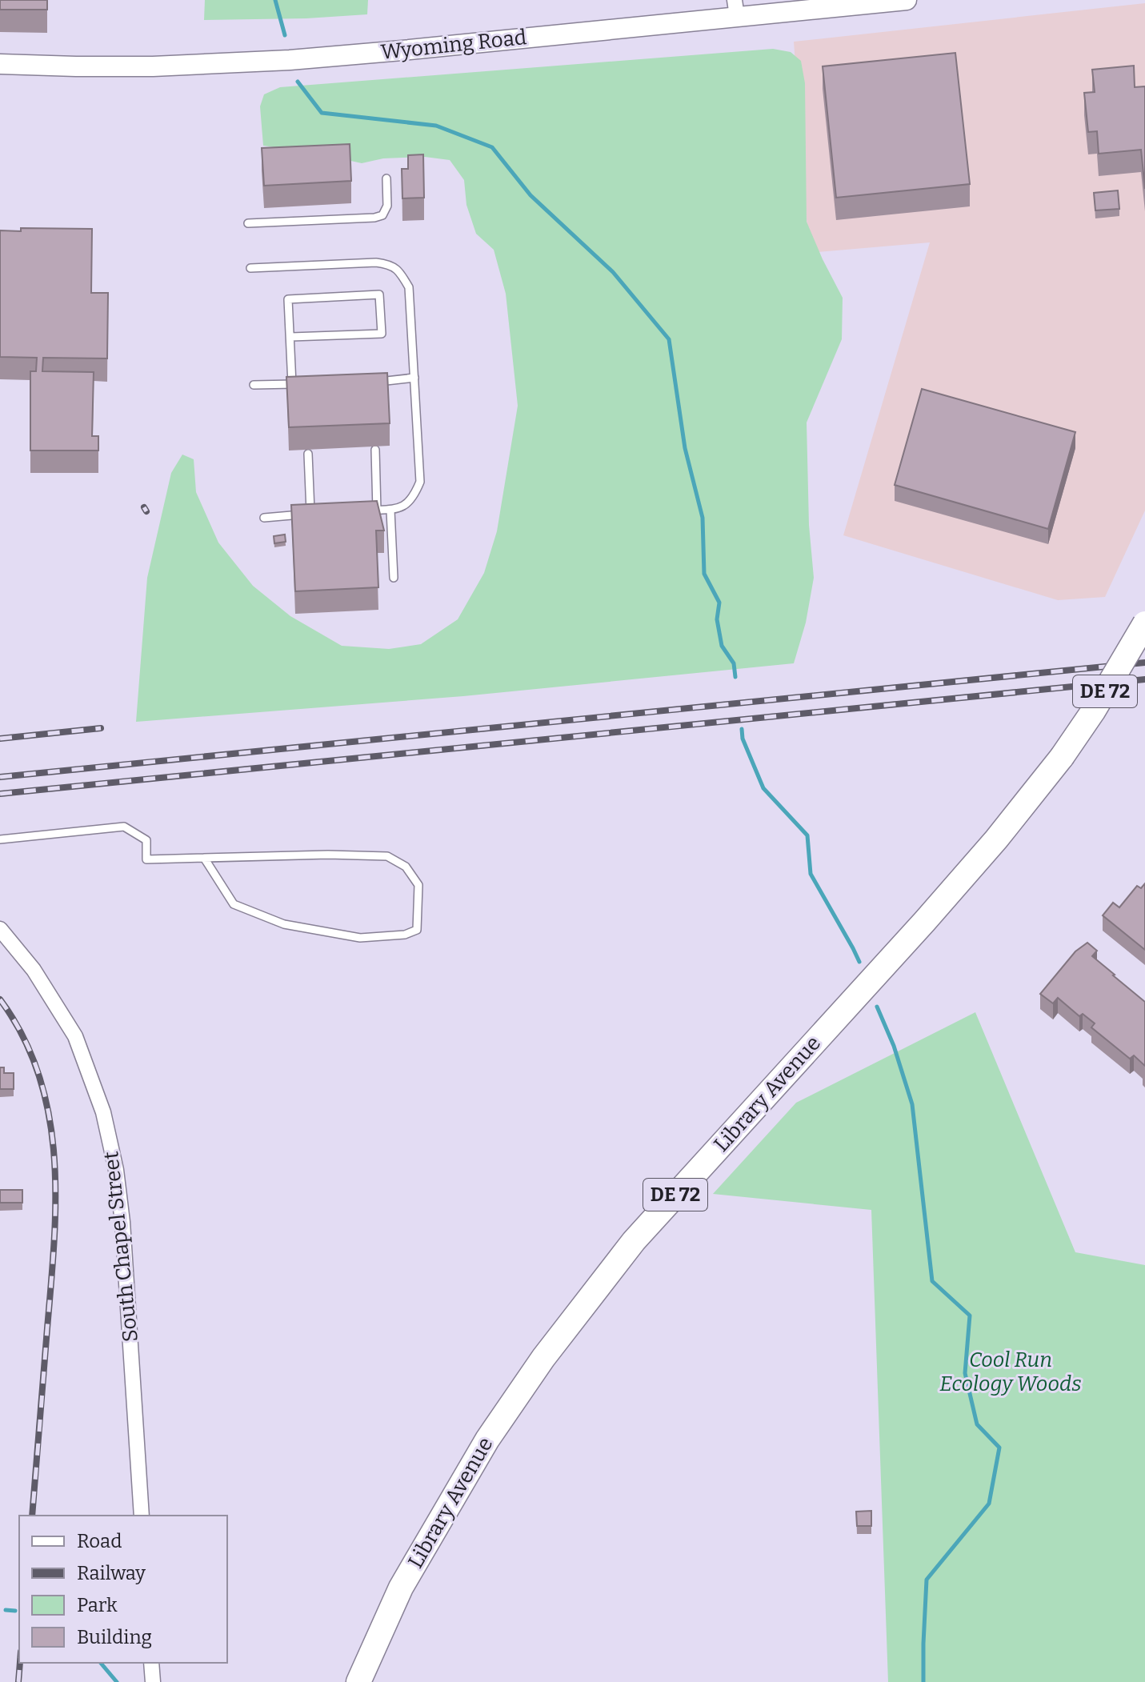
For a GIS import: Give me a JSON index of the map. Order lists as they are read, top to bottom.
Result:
{
  "streets": {
    "main road": ["DE 72", "Library Avenue"],
    "street": ["Wyoming Road", "South Chapel Street"]
  },
  "parks": ["Cool Run Ecology Woods"],
  "legend": [
    "Road",
    "Railway",
    "Park",
    "Building"
  ]
}
